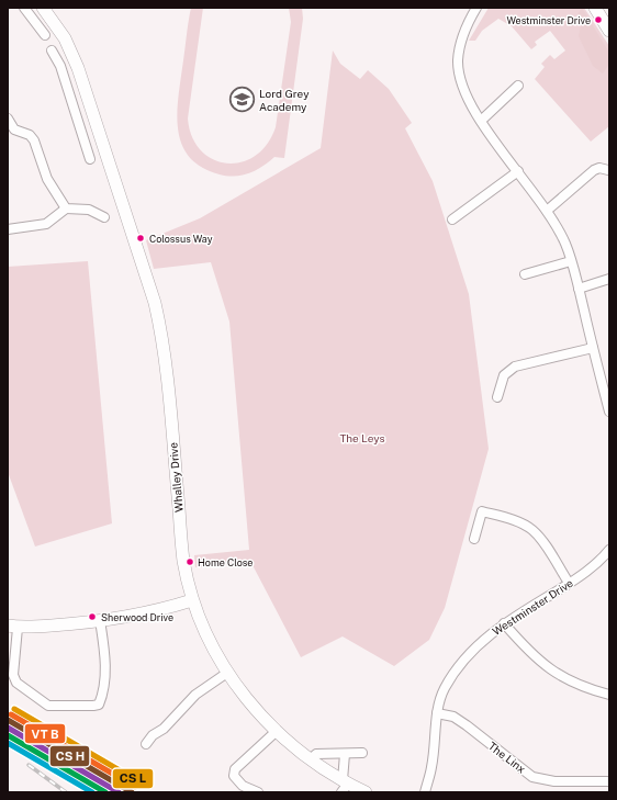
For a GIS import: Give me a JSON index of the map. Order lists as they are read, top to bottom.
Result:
{
  "streets": {
    "street": ["Whalley Drive", "Westminster Drive", "The Linx"]
  },
  "crossings": [
    ["Westminster Drive", "The Linx"]
  ],
  "parks": ["The Leys"],
  "places": {
    "other": [
      "Westminster Drive",
      "Colossus Way",
      "Home Close",
      "Sherwood Drive"
    ],
    "school or university": ["Lord Grey Academy"]
  }
}
